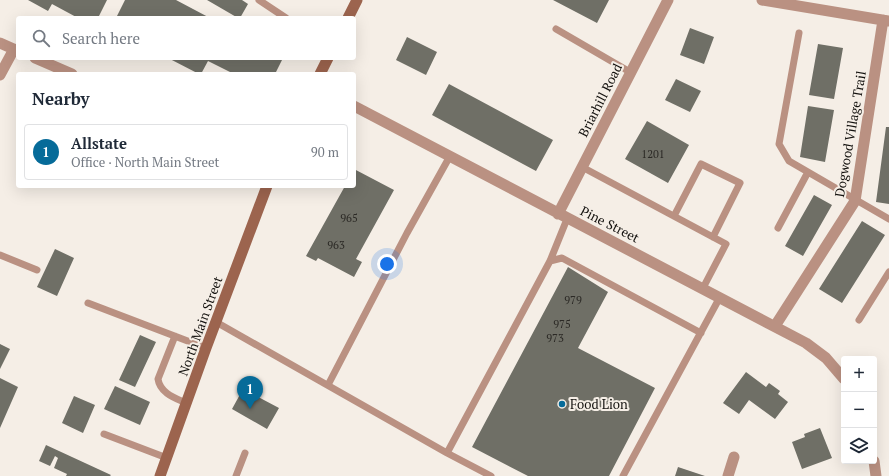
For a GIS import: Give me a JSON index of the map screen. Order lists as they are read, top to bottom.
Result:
{
  "streets": {
    "main road": ["North Main Street"],
    "street": ["Briarhill Road", "Dogwood Village Trail", "Pine Street"]
  },
  "crossings": [
    ["Briarhill Road", "Pine Street"],
    ["Dogwood Village Trail", "Pine Street"]
  ],
  "places": ["Food Lion"],
  "house_numbers": [
    "1201",
    "965",
    "963",
    "979",
    "975",
    "973"
  ],
  "page": {
    "search": "Search here",
    "heading": "Nearby",
    "list": [
      {
        "mark": "1",
        "name": "Allstate",
        "note": "Office · North Main Street",
        "value": "90 m"
      }
    ],
    "map_buttons": ["+", "−"],
    "pins": "1"
  }
}
